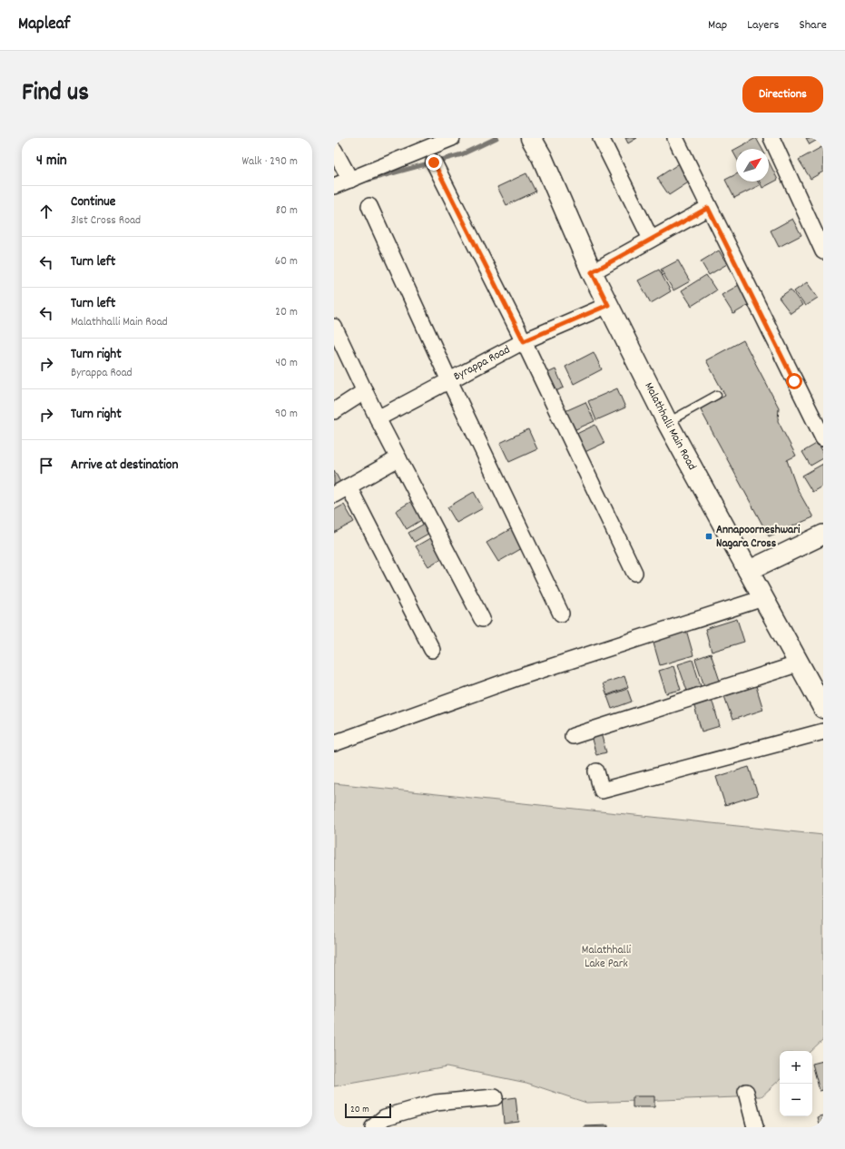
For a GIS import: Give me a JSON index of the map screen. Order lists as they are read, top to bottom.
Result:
{
  "streets": {
    "main road": ["Malathhalli Main Road"],
    "street": ["Byrappa Road"]
  },
  "crossings": [
    ["Byrappa Road", "Malathhalli Main Road"]
  ],
  "parks": ["Malathhalli Lake Park"],
  "places": {
    "transit": ["Annapoorneshwari Nagara Cross"]
  },
  "scale_bar": "20 m",
  "north": "top right",
  "page": {
    "header": "Mapleaf",
    "nav": ["Map", "Layers", "Share"],
    "title": "Find us",
    "buttons": "Directions",
    "heading": ["4 min", "Walk · 290 m"],
    "list": [
      ["Continue", "31st Cross Road", "80 m"],
      ["Turn left", "60 m"],
      ["Turn left", "Malathhalli Main Road", "20 m"],
      ["Turn right", "Byrappa Road", "40 m"],
      ["Turn right", "90 m"],
      "Arrive at destination"
    ],
    "map_buttons": ["+", "−"],
    "scale": "20 m"
  }
}
